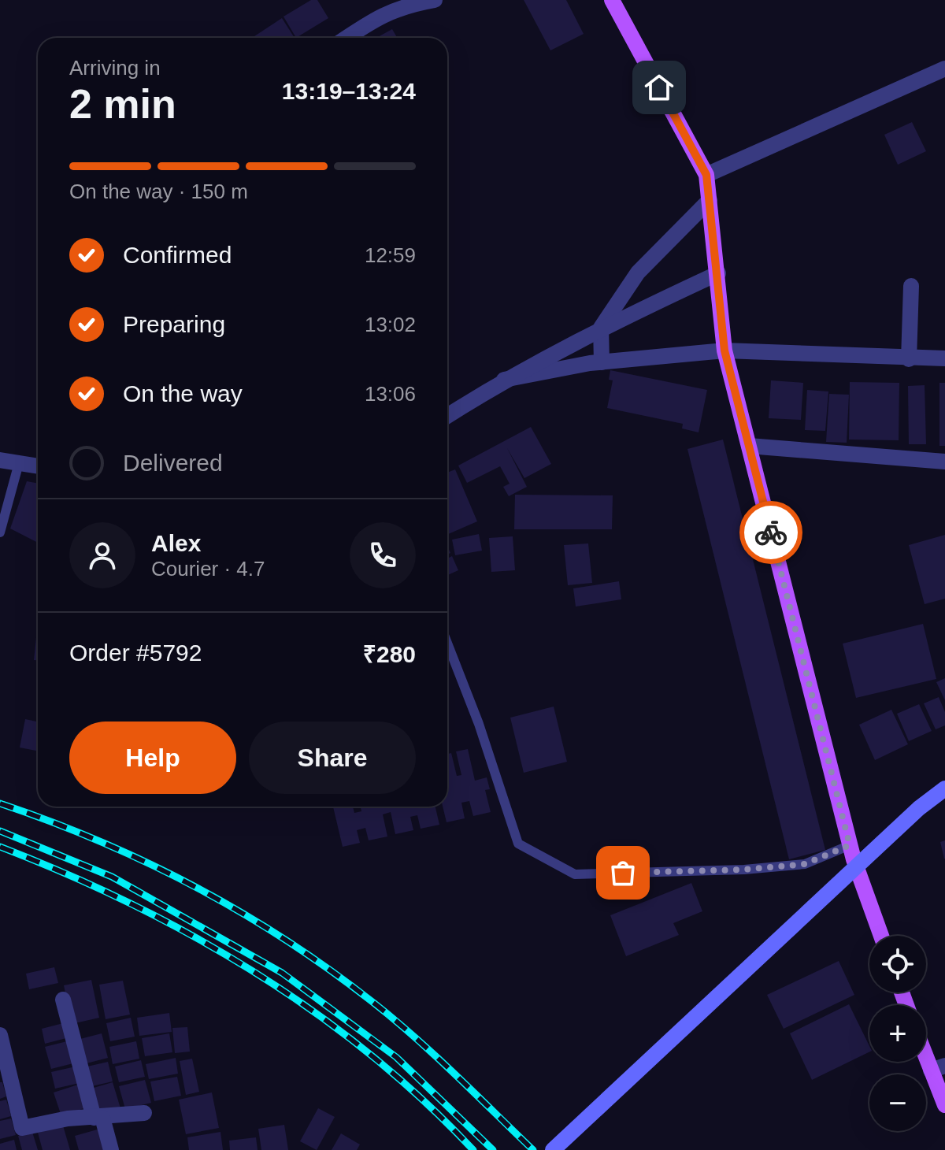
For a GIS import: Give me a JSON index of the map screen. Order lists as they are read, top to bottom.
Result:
{
  "page": {
    "heading": ["2 min", "Arriving in", "13:19–13:24"],
    "panel": [
      "Alex",
      "Courier · 4.7",
      "Order #5792",
      "₹280"
    ],
    "bar": "On the way · 150 m",
    "list": [
      ["Confirmed", "12:59"],
      ["Preparing", "13:02"],
      ["On the way", "13:06"],
      "Delivered"
    ],
    "buttons": ["Help", "Share"],
    "map_buttons": ["+", "−"]
  }
}
